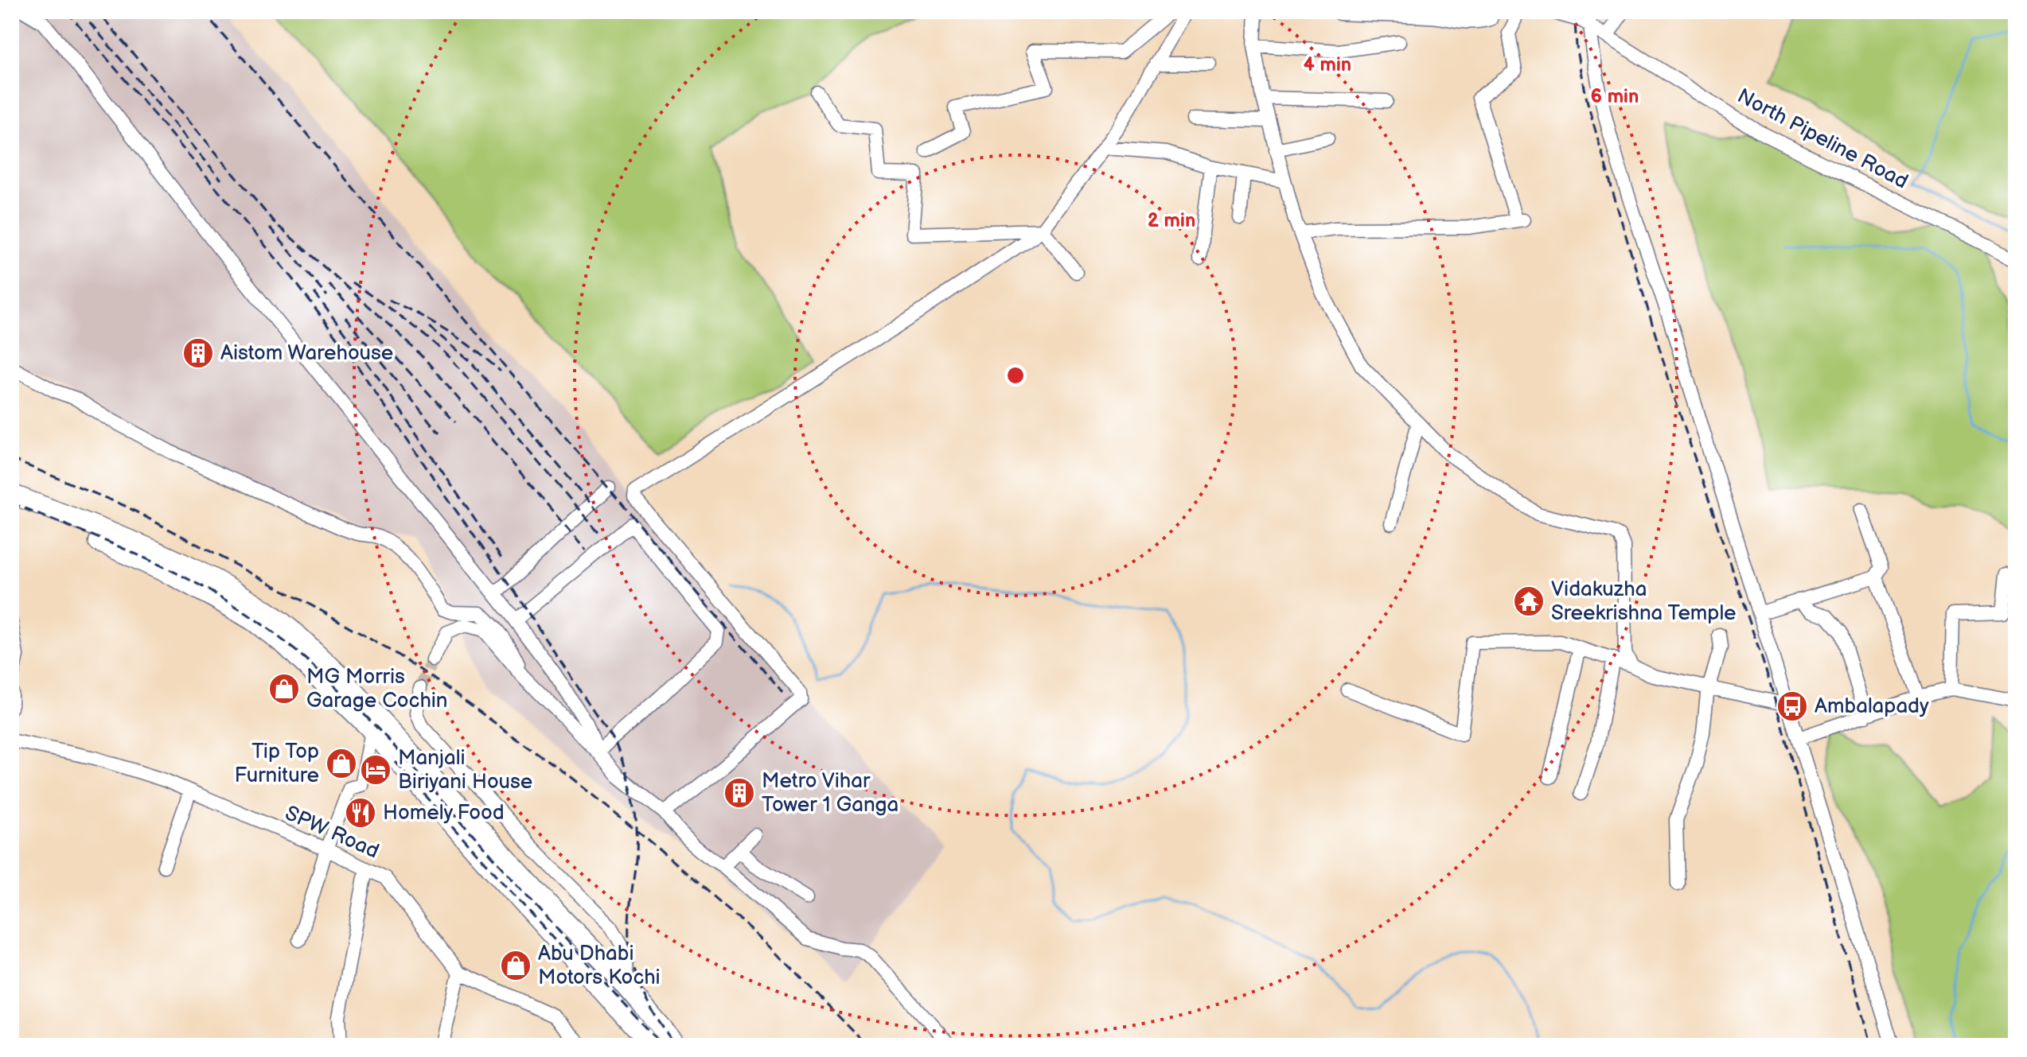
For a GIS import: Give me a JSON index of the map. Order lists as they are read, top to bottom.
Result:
{
  "streets": {
    "street": ["North Pipeline Road", "SPW Road"]
  },
  "places": {
    "building": ["Aistom Warehouse", "Metro Vihar Tower 1 Ganga"],
    "temple": ["Vidakuzha Sreekrishna Temple"],
    "shop": ["MG Morris Garage Cochin", "Tip Top Furniture", "Abu Dhabi Motors Kochi"],
    "bus stop": ["Ambalapady"],
    "hotel": ["Manjali Biriyani House"],
    "restaurant": ["Homely Food"]
  },
  "rings": ["4 min", "6 min", "2 min"]
}
